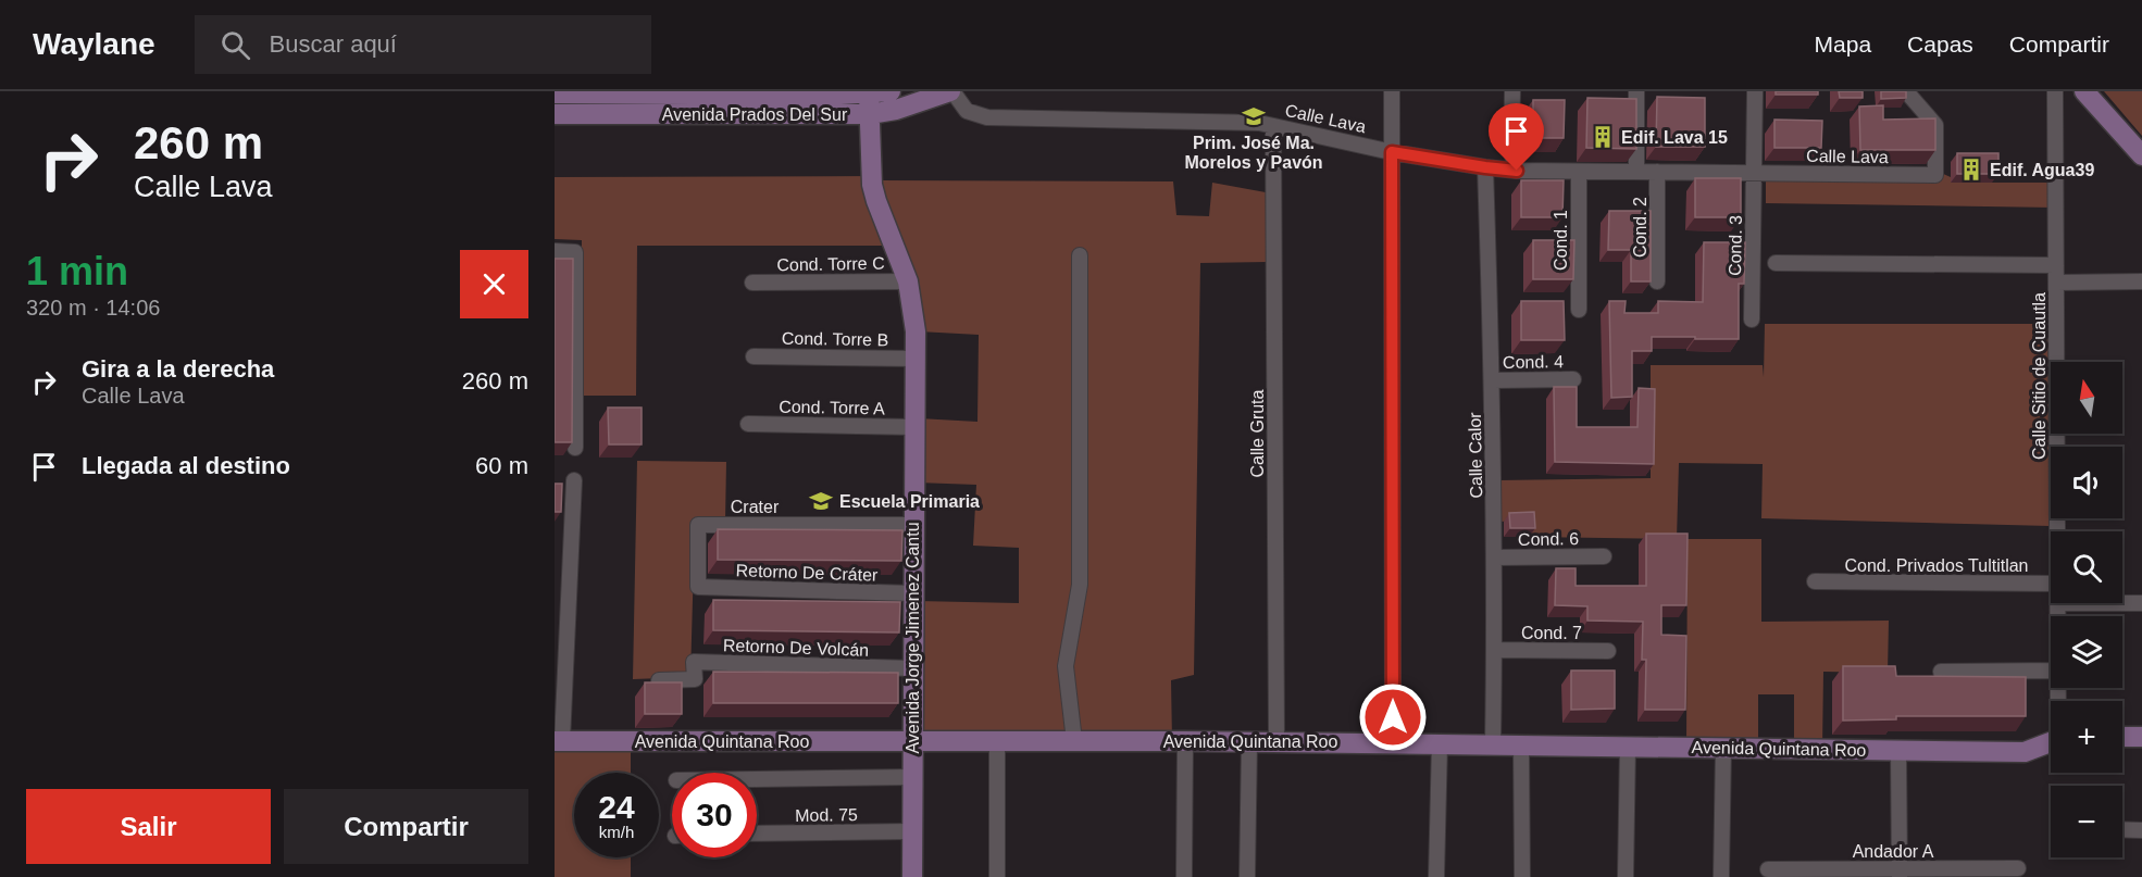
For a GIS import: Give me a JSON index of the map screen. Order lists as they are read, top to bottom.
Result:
{
  "streets": {
    "main road": ["Avenida Prados Del Sur", "Avenida Jorge Jimenez Cantu", "Avenida Quintana Roo"],
    "street": [
      "Calle Lava",
      "Cond. 2",
      "Cond. 1",
      "Cond. 3",
      "Cond. Torre C",
      "Cond. Torre B",
      "Cond. 4",
      "Calle Sitio de Cuautla",
      "Cond. Torre A",
      "Calle Gruta",
      "Calle Calor",
      "Crater",
      "Cond. 6",
      "Cond. Privados Tultitlan",
      "Retorno De Cráter",
      "Cond. 7",
      "Retorno De Volcán",
      "Mod. 75",
      "Andador A"
    ]
  },
  "crossings": [
    ["Avenida Prados Del Sur", "Calle Lava"],
    ["Avenida Prados Del Sur", "Avenida Jorge Jimenez Cantu"],
    ["Calle Lava", "Cond. 2"],
    ["Calle Lava", "Cond. 1"],
    ["Calle Lava", "Cond. 3"],
    ["Calle Lava", "Calle Gruta"],
    ["Calle Lava", "Calle Calor"],
    ["Cond. Torre C", "Avenida Jorge Jimenez Cantu"],
    ["Cond. Torre B", "Avenida Jorge Jimenez Cantu"],
    ["Cond. 4", "Calle Calor"],
    ["Cond. Torre A", "Avenida Jorge Jimenez Cantu"],
    ["Calle Gruta", "Avenida Quintana Roo"],
    ["Calle Calor", "Cond. 6"],
    ["Calle Calor", "Cond. 7"],
    ["Calle Calor", "Avenida Quintana Roo"],
    ["Crater", "Retorno De Cráter"],
    ["Crater", "Avenida Jorge Jimenez Cantu"],
    ["Retorno De Cráter", "Avenida Jorge Jimenez Cantu"],
    ["Avenida Jorge Jimenez Cantu", "Retorno De Volcán"],
    ["Avenida Jorge Jimenez Cantu", "Avenida Quintana Roo"],
    ["Avenida Jorge Jimenez Cantu", "Mod. 75"]
  ],
  "places": {
    "school or university": ["Prim. José Ma. Morelos y Pavón", "Escuela Primaria"],
    "building": ["Edif. Lava 15", "Edif. Agua39"]
  },
  "north": "top",
  "page": {
    "header": "Waylane",
    "search": "Buscar aquí",
    "nav": ["Mapa", "Capas", "Compartir"],
    "turn": ["260 m", "Calle Lava"],
    "heading": ["1 min", "320 m · 14:06"],
    "list": [
      {
        "name": "Gira a la derecha",
        "note": "Calle Lava",
        "value": "260 m"
      },
      {
        "name": "Llegada al destino",
        "value": "60 m"
      }
    ],
    "map_buttons": ["+", "−"],
    "speed": "24 km/h",
    "limit": "30",
    "buttons": ["Salir", "Compartir"]
  }
}
